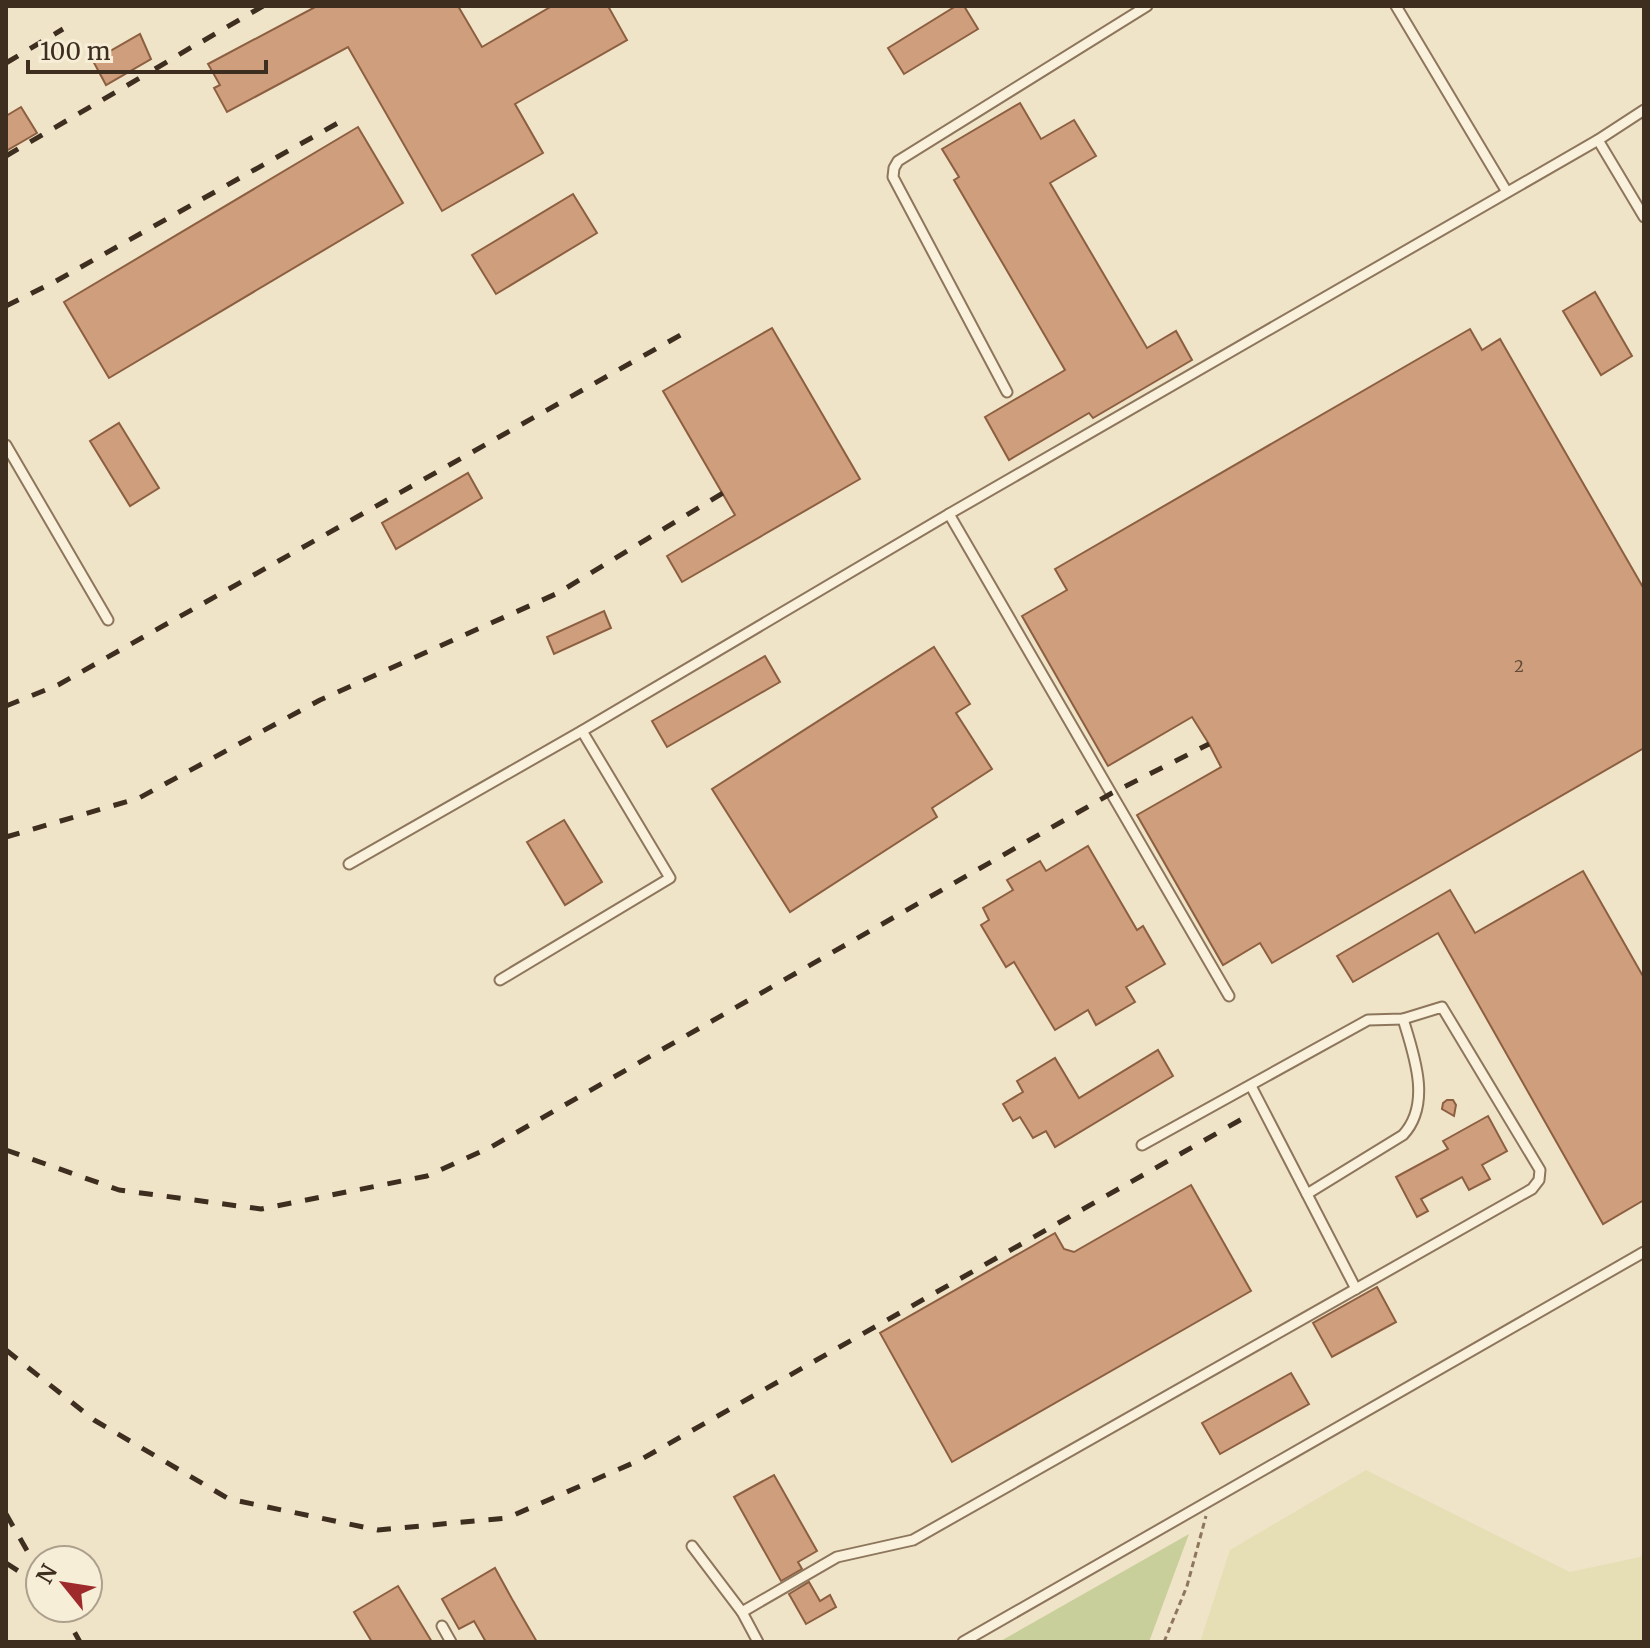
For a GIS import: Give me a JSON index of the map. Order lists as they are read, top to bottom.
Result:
{
  "house_numbers": ["2"],
  "scale_bar": "100 m",
  "north": "top left"
}
